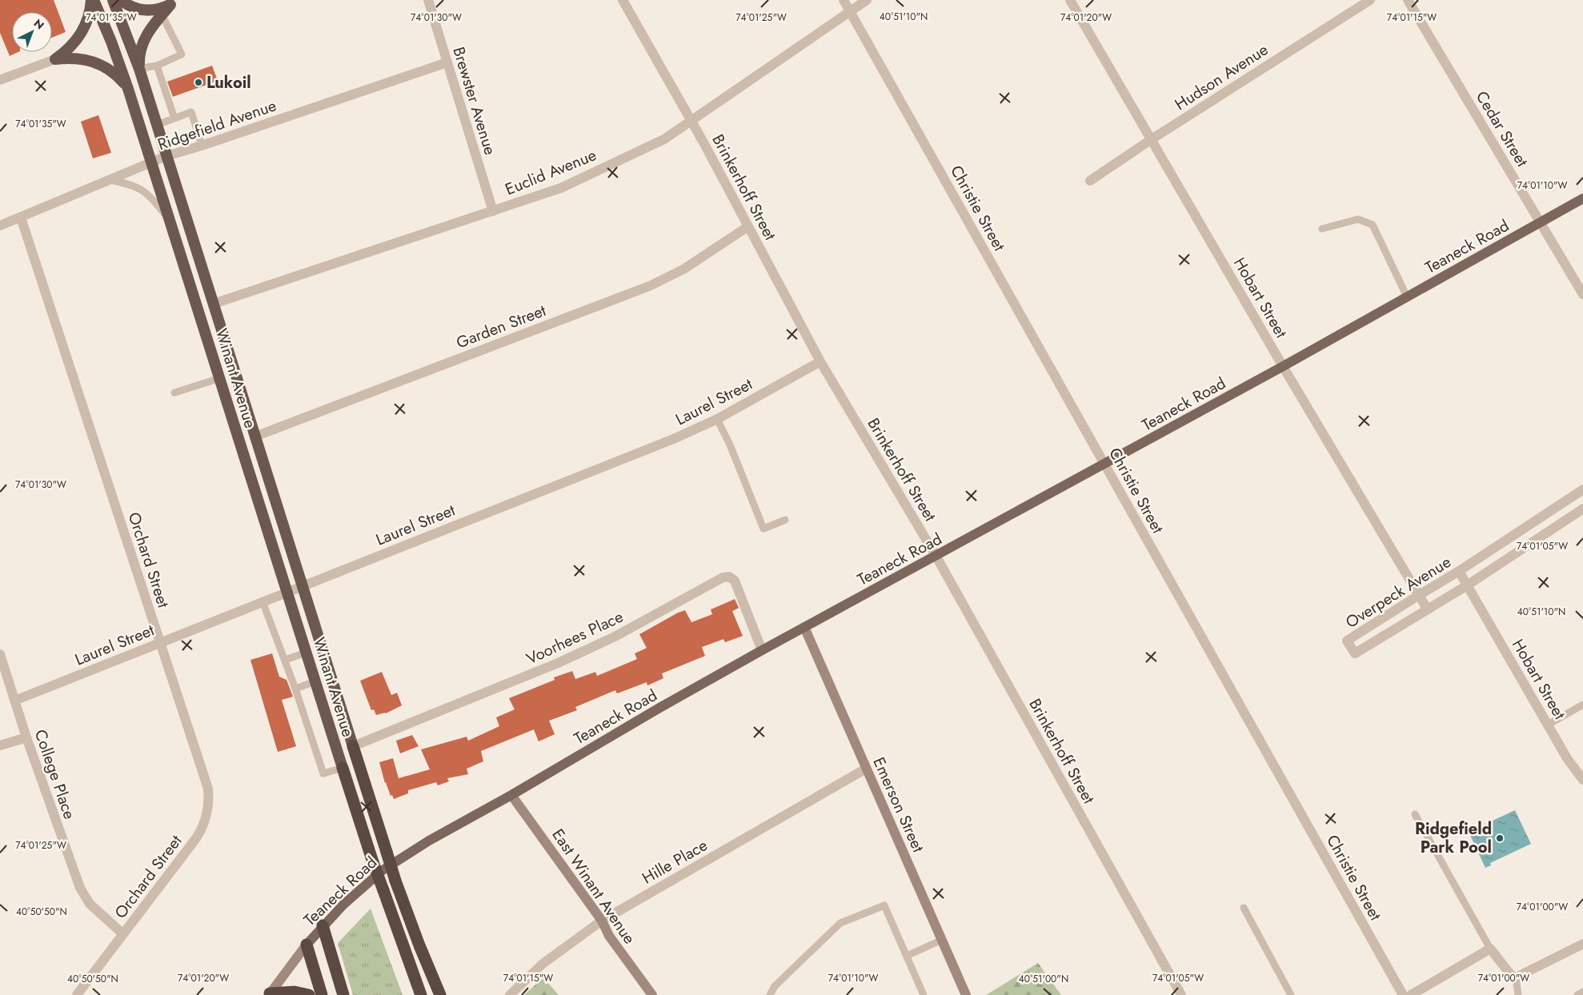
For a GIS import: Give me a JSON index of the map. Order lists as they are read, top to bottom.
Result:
{
  "streets": {
    "highway": ["Winant Avenue"],
    "main road": ["Teaneck Road", "Emerson Street", "East Winant Avenue"],
    "street": [
      "Hudson Avenue",
      "Brewster Avenue",
      "Ridgefield Avenue",
      "Cedar Street",
      "Euclid Avenue",
      "Brinkerhoff Street",
      "Christie Street",
      "Hobart Street",
      "Garden Street",
      "Laurel Street",
      "Orchard Street",
      "Overpeck Avenue",
      "Voorhees Place",
      "College Place",
      "Hille Place"
    ]
  },
  "crossings": [
    ["Hudson Avenue", "Hobart Street"],
    ["Brewster Avenue", "Ridgefield Avenue"],
    ["Brewster Avenue", "Euclid Avenue"],
    ["Ridgefield Avenue", "Winant Avenue"],
    ["Ridgefield Avenue", "Orchard Street"],
    ["Cedar Street", "Teaneck Road"],
    ["Euclid Avenue", "Brinkerhoff Street"],
    ["Euclid Avenue", "Christie Street"],
    ["Euclid Avenue", "Winant Avenue"],
    ["Brinkerhoff Street", "Teaneck Road"],
    ["Brinkerhoff Street", "Garden Street"],
    ["Brinkerhoff Street", "Laurel Street"],
    ["Christie Street", "Teaneck Road"],
    ["Teaneck Road", "Hobart Street"],
    ["Teaneck Road", "Voorhees Place"],
    ["Teaneck Road", "Emerson Street"],
    ["Teaneck Road", "East Winant Avenue"],
    ["Hobart Street", "Overpeck Avenue"],
    ["Garden Street", "Winant Avenue"],
    ["Winant Avenue", "Laurel Street"],
    ["Winant Avenue", "Voorhees Place"],
    ["Laurel Street", "Orchard Street"],
    ["Laurel Street", "College Place"],
    ["Orchard Street", "College Place"],
    ["Emerson Street", "Hille Place"],
    ["Hille Place", "East Winant Avenue"]
  ],
  "places": ["Lukoil", "Ridgefield Park Pool"],
  "north": "top right",
  "coordinates": [
    "40°51'10\"N",
    "74°01'35\"W",
    "74°01'30\"W",
    "74°01'25\"W",
    "74°01'20\"W",
    "74°01'15\"W",
    "74°01'10\"W",
    "74°01'05\"W",
    "74°01'00\"W",
    "40°50'50\"N",
    "40°51'00\"N"
  ]
}
